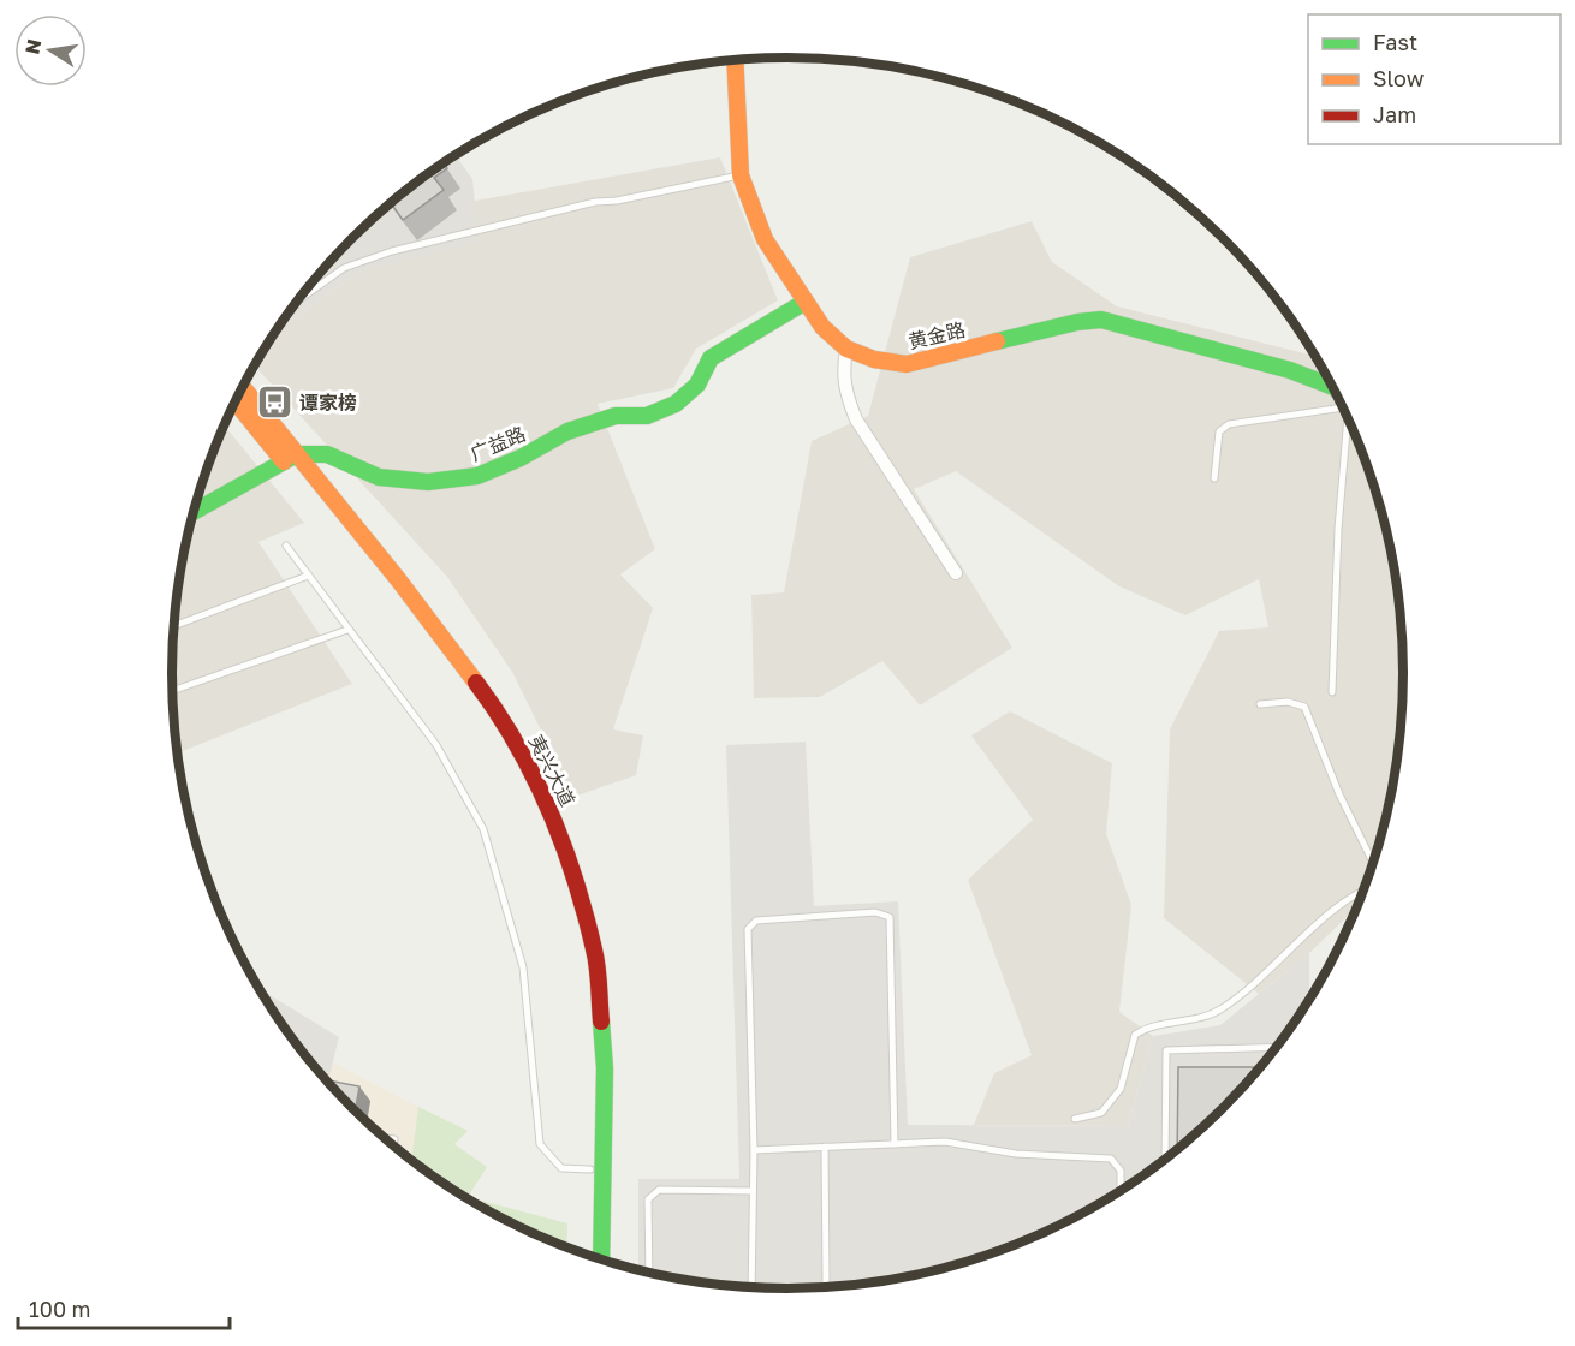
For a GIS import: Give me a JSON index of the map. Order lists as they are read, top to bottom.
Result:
{
  "streets": {
    "main road": ["黄金路", "广益路", "夷兴大道"]
  },
  "crossings": [
    ["黄金路", "广益路"],
    ["广益路", "夷兴大道"]
  ],
  "places": {
    "bus stop": ["谭家榜"]
  },
  "legend": ["Fast", "Slow", "Jam"],
  "scale_bar": "100 m",
  "north": "left"
}
